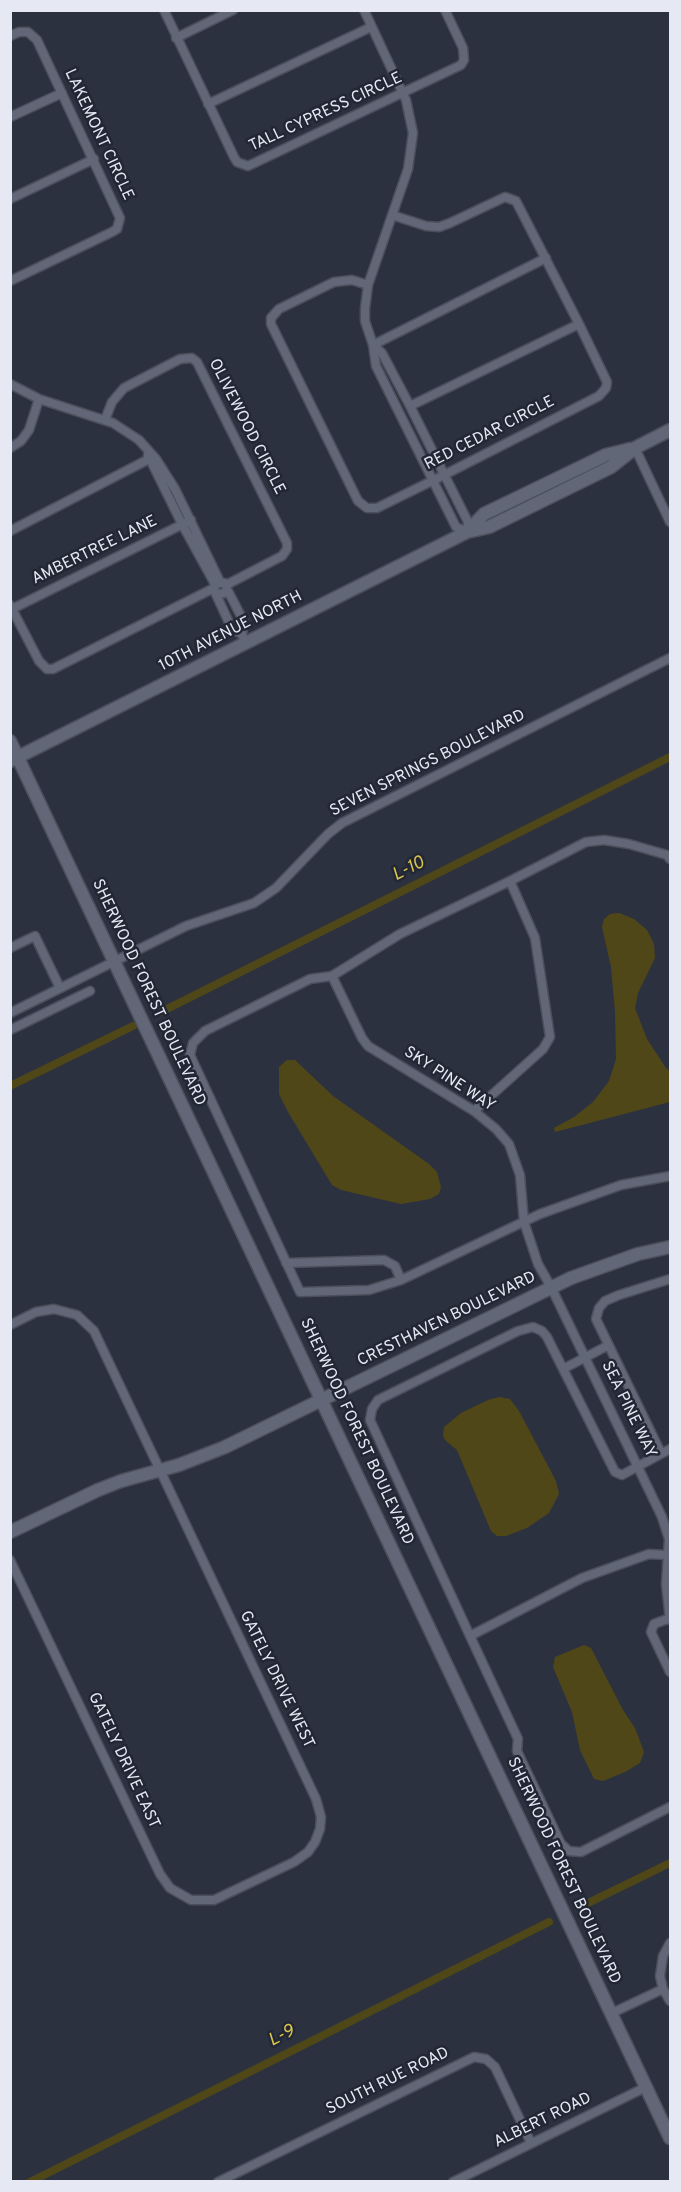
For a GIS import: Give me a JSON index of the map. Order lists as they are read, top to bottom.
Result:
{
  "streets": {
    "street": [
      "TALL CYPRESS CIRCLE",
      "LAKEMONT CIRCLE",
      "OLIVEWOOD CIRCLE",
      "RED CEDAR CIRCLE",
      "AMBERTREE LANE",
      "10TH AVENUE NORTH",
      "SEVEN SPRINGS BOULEVARD",
      "SHERWOOD FOREST BOULEVARD",
      "SKY PINE WAY",
      "CRESTHAVEN BOULEVARD",
      "SEA PINE WAY",
      "GATELY DRIVE WEST",
      "GATELY DRIVE EAST",
      "SOUTH RUE ROAD",
      "ALBERT ROAD"
    ]
  },
  "crossings": [
    ["OLIVEWOOD CIRCLE", "AMBERTREE LANE"],
    ["10TH AVENUE NORTH", "SHERWOOD FOREST BOULEVARD"],
    ["SEVEN SPRINGS BOULEVARD", "SHERWOOD FOREST BOULEVARD"],
    ["SHERWOOD FOREST BOULEVARD", "CRESTHAVEN BOULEVARD"],
    ["SHERWOOD FOREST BOULEVARD", "ALBERT ROAD"],
    ["SKY PINE WAY", "CRESTHAVEN BOULEVARD"],
    ["SKY PINE WAY", "SEA PINE WAY"],
    ["CRESTHAVEN BOULEVARD", "SEA PINE WAY"],
    ["CRESTHAVEN BOULEVARD", "GATELY DRIVE WEST"],
    ["GATELY DRIVE WEST", "GATELY DRIVE EAST"],
    ["SOUTH RUE ROAD", "ALBERT ROAD"]
  ],
  "water": ["L-10", "L-9"]
}
